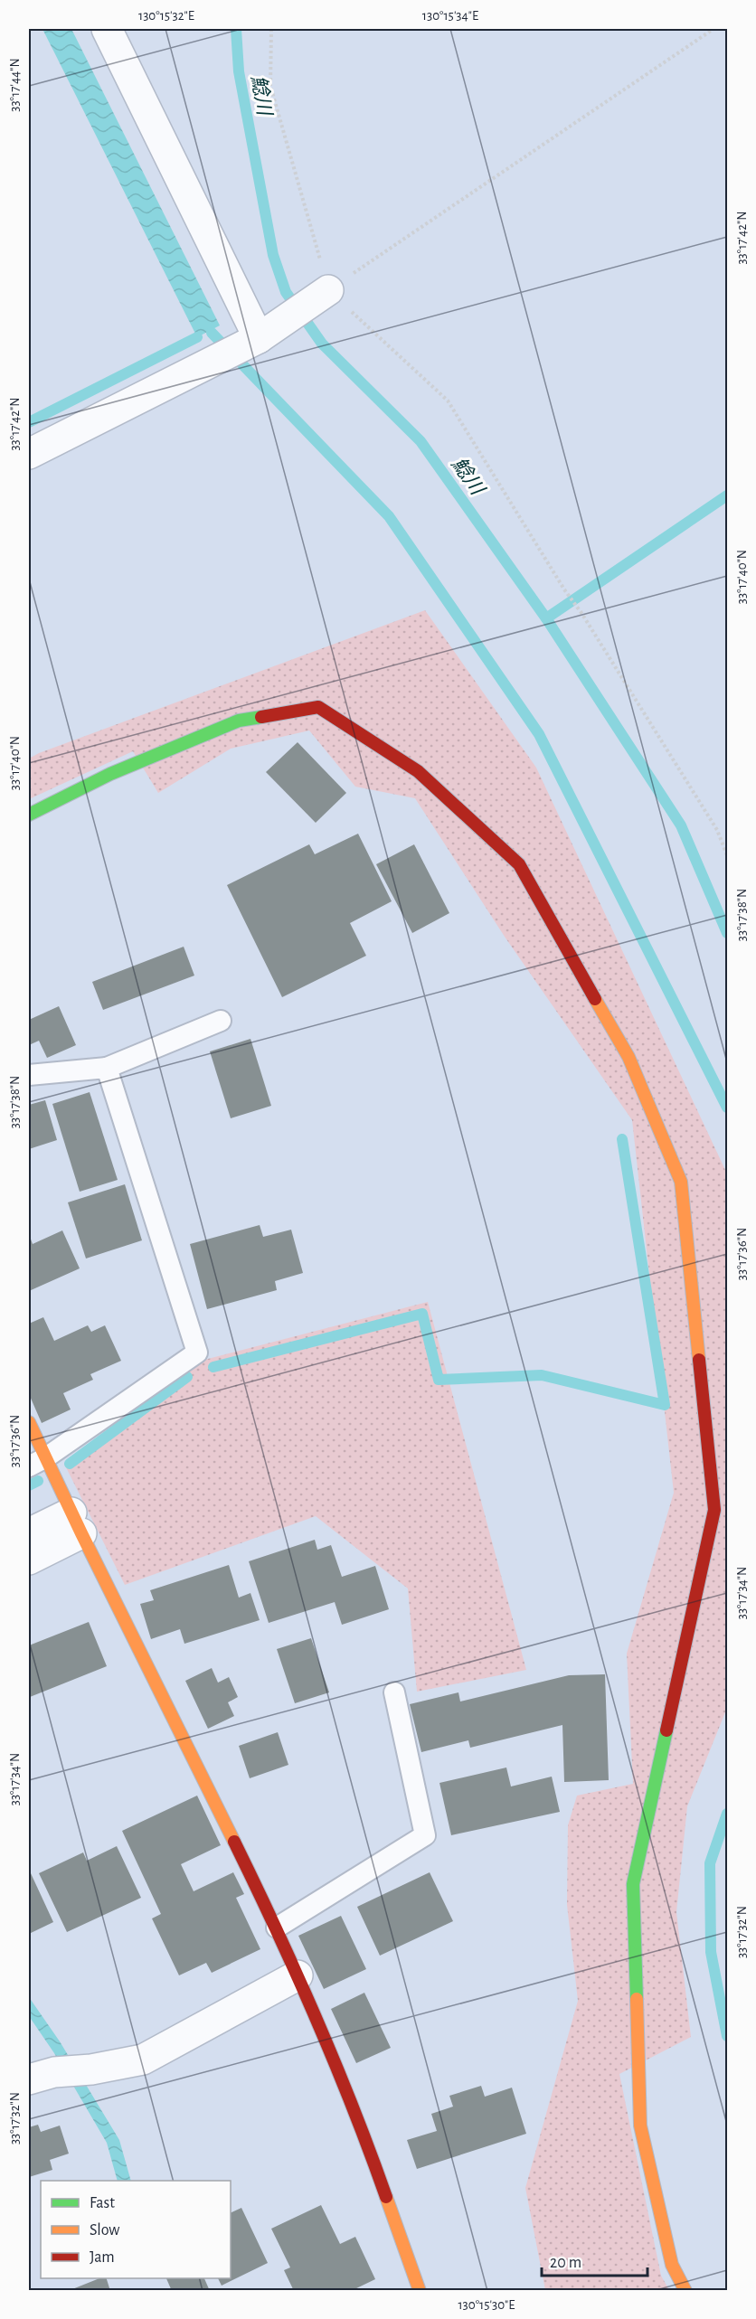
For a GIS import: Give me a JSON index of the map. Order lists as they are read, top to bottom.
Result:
{
  "water": ["鯰川"],
  "legend": ["Fast", "Slow", "Jam"],
  "scale_bar": "20 m",
  "coordinates": [
    "130°15'32\"E",
    "130°15'34\"E",
    "33°17'44\"N",
    "33°17'42\"N",
    "33°17'40\"N",
    "33°17'38\"N",
    "33°17'36\"N",
    "33°17'34\"N",
    "33°17'32\"N",
    "130°15'30\"E"
  ]
}
